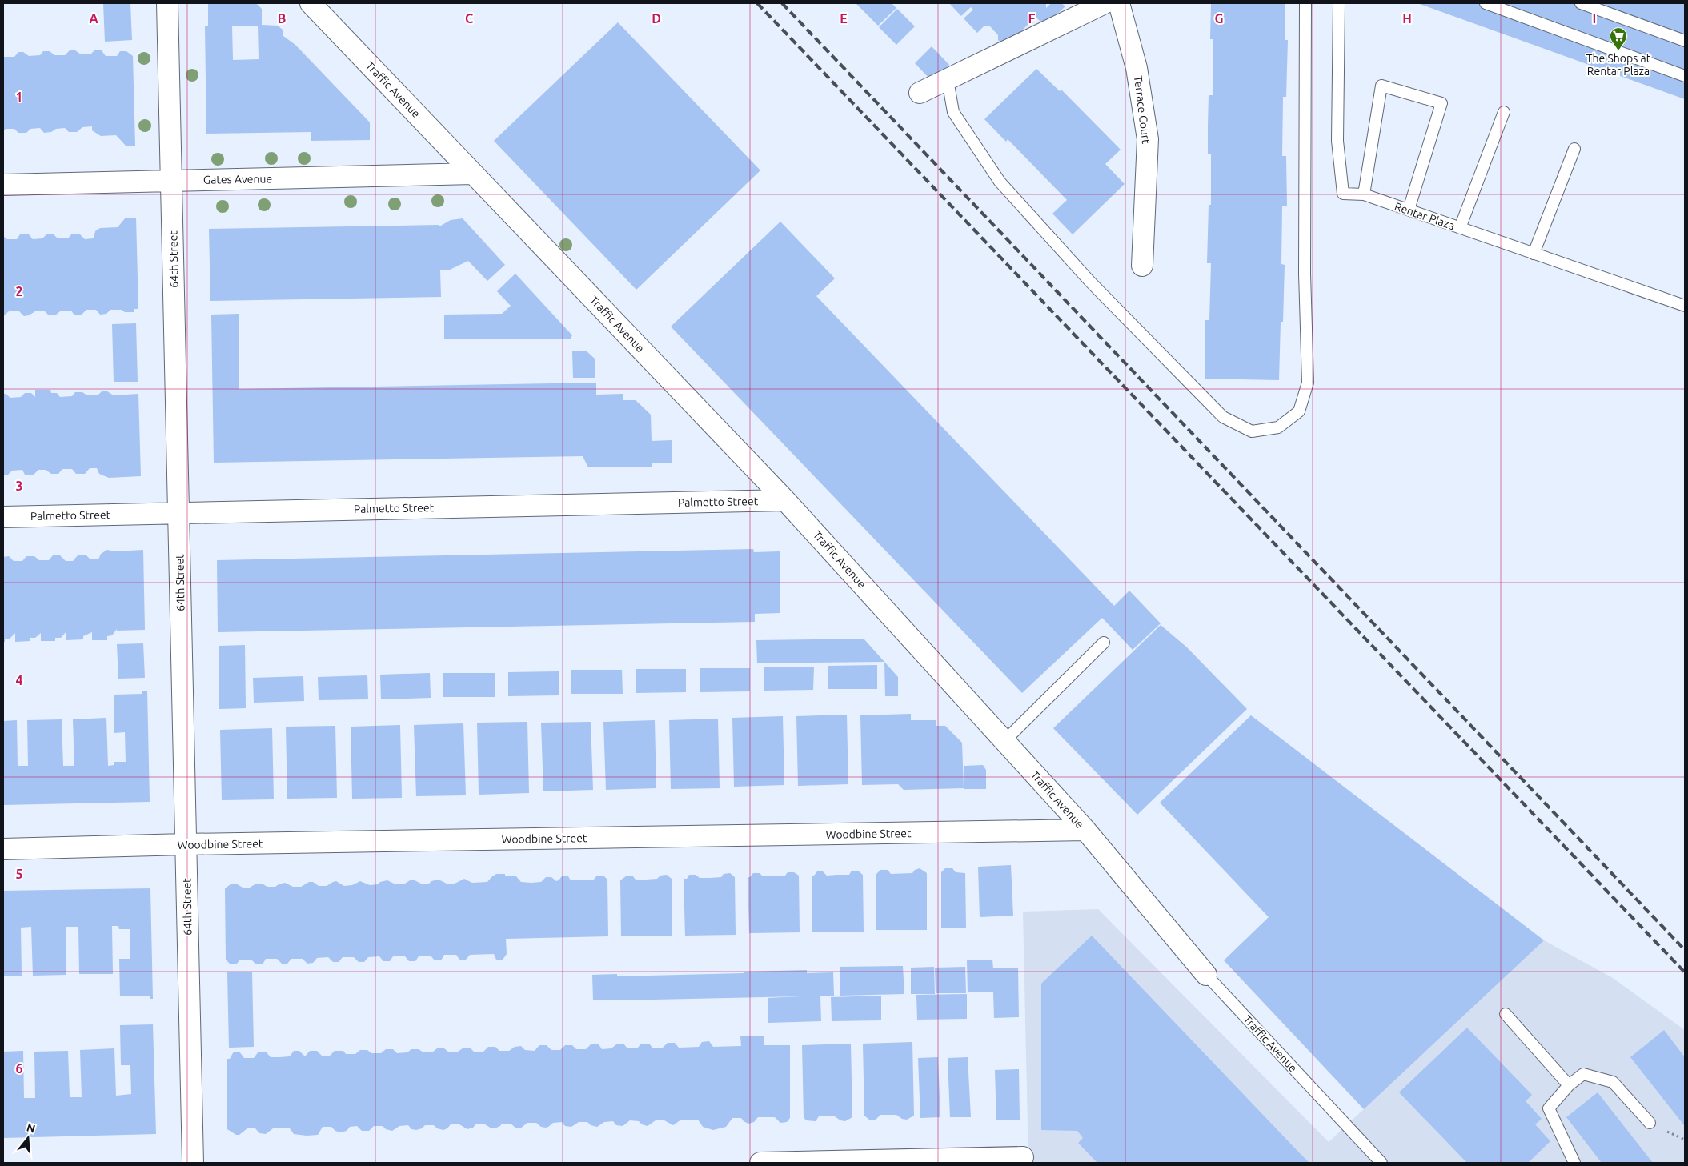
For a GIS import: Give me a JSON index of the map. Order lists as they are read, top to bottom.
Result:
{
  "streets": {
    "street": [
      "Traffic Avenue",
      "Terrace Court",
      "Gates Avenue",
      "64th Street",
      "Palmetto Street",
      "Woodbine Street"
    ],
    "lane": ["Rentar Plaza"]
  },
  "crossings": [
    ["Traffic Avenue", "Gates Avenue"],
    ["Traffic Avenue", "Palmetto Street"],
    ["Traffic Avenue", "Woodbine Street"],
    ["Gates Avenue", "64th Street"],
    ["64th Street", "Palmetto Street"],
    ["64th Street", "Woodbine Street"]
  ],
  "places": {
    "supermarket": ["The Shops at Rentar Plaza"]
  },
  "north": "top",
  "grid": {
    "columns": [
      "A",
      "B",
      "C",
      "D",
      "E",
      "F",
      "G",
      "H",
      "I"
    ],
    "rows": [
      "1",
      "2",
      "3",
      "4",
      "5",
      "6"
    ]
  }
}
